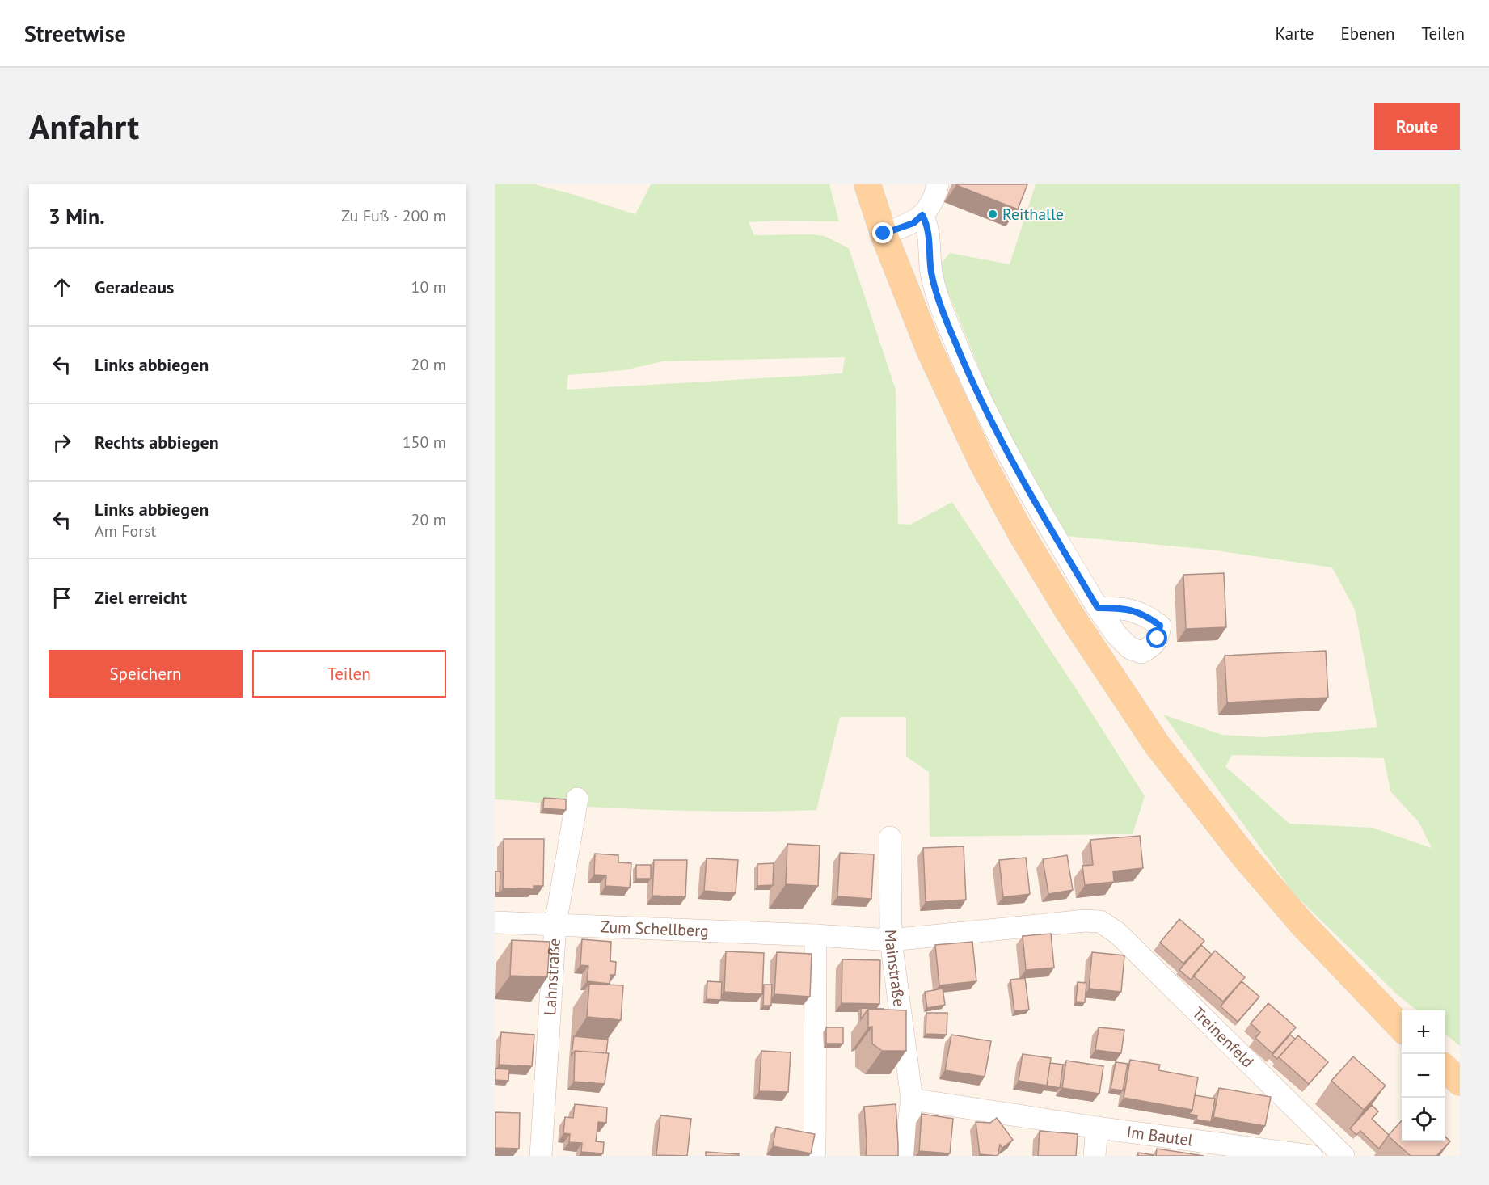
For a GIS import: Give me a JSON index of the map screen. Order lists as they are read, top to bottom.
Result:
{
  "streets": {
    "street": [
      "Zum Schellberg",
      "Mainstraße",
      "Lahnstraße",
      "Treinenfeld",
      "Im Bautel"
    ]
  },
  "crossings": [
    ["Zum Schellberg", "Mainstraße"],
    ["Zum Schellberg", "Lahnstraße"],
    ["Zum Schellberg", "Treinenfeld"],
    ["Mainstraße", "Im Bautel"]
  ],
  "places": ["Reithalle"],
  "page": {
    "header": "Streetwise",
    "nav": ["Karte", "Ebenen", "Teilen"],
    "buttons": [
      "Route",
      ["Speichern", "Teilen"]
    ],
    "title": "Anfahrt",
    "heading": ["3 Min.", "Zu Fuß · 200 m"],
    "list": [
      ["Geradeaus", "10 m"],
      ["Links abbiegen", "20 m"],
      ["Rechts abbiegen", "150 m"],
      ["Links abbiegen", "Am Forst", "20 m"],
      "Ziel erreicht"
    ],
    "map_buttons": ["+", "−"]
  }
}
